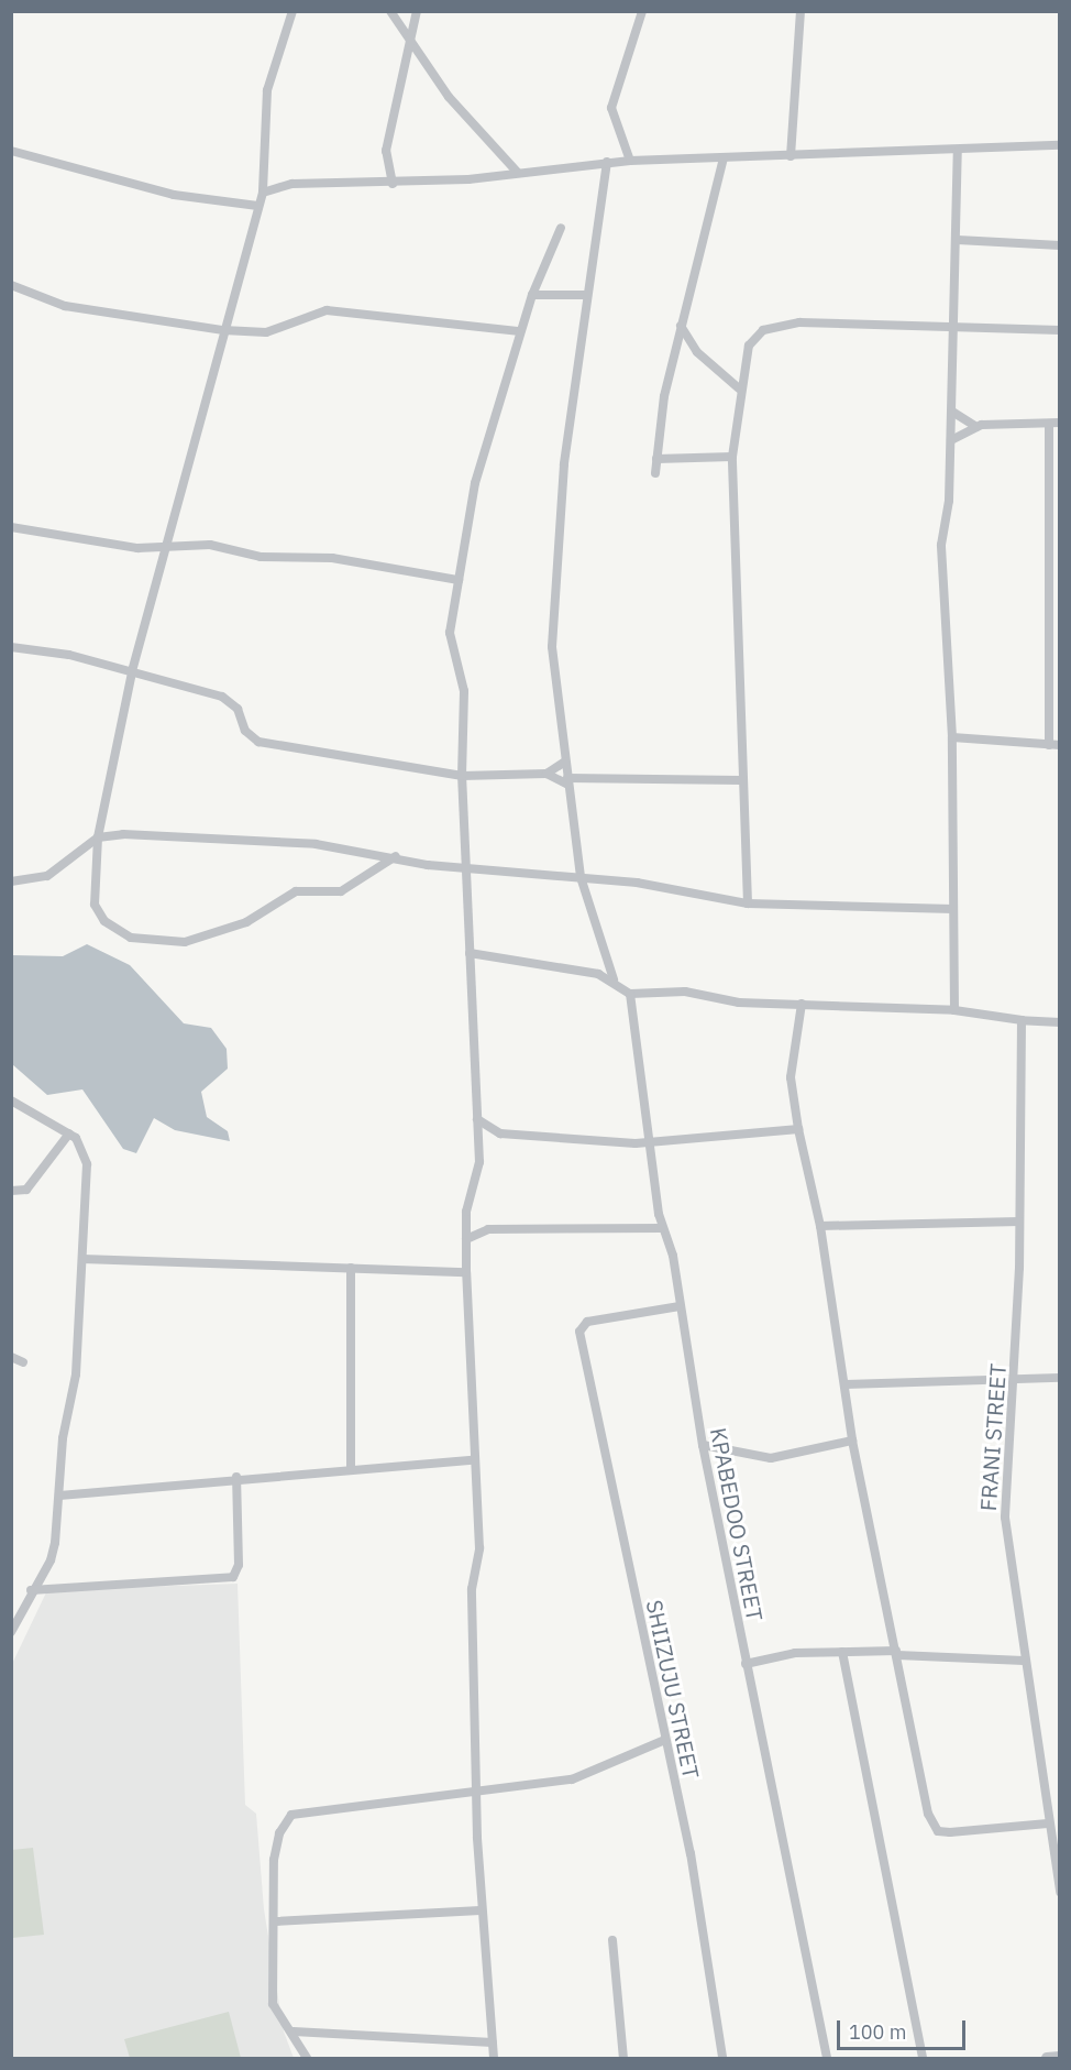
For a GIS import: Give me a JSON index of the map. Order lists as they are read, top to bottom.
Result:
{
  "streets": {
    "street": ["FRANI STREET", "KPABEDOO STREET", "SHIIZUJU STREET"]
  },
  "crossings": [
    ["KPABEDOO STREET", "SHIIZUJU STREET"]
  ],
  "scale_bar": "100 m"
}
